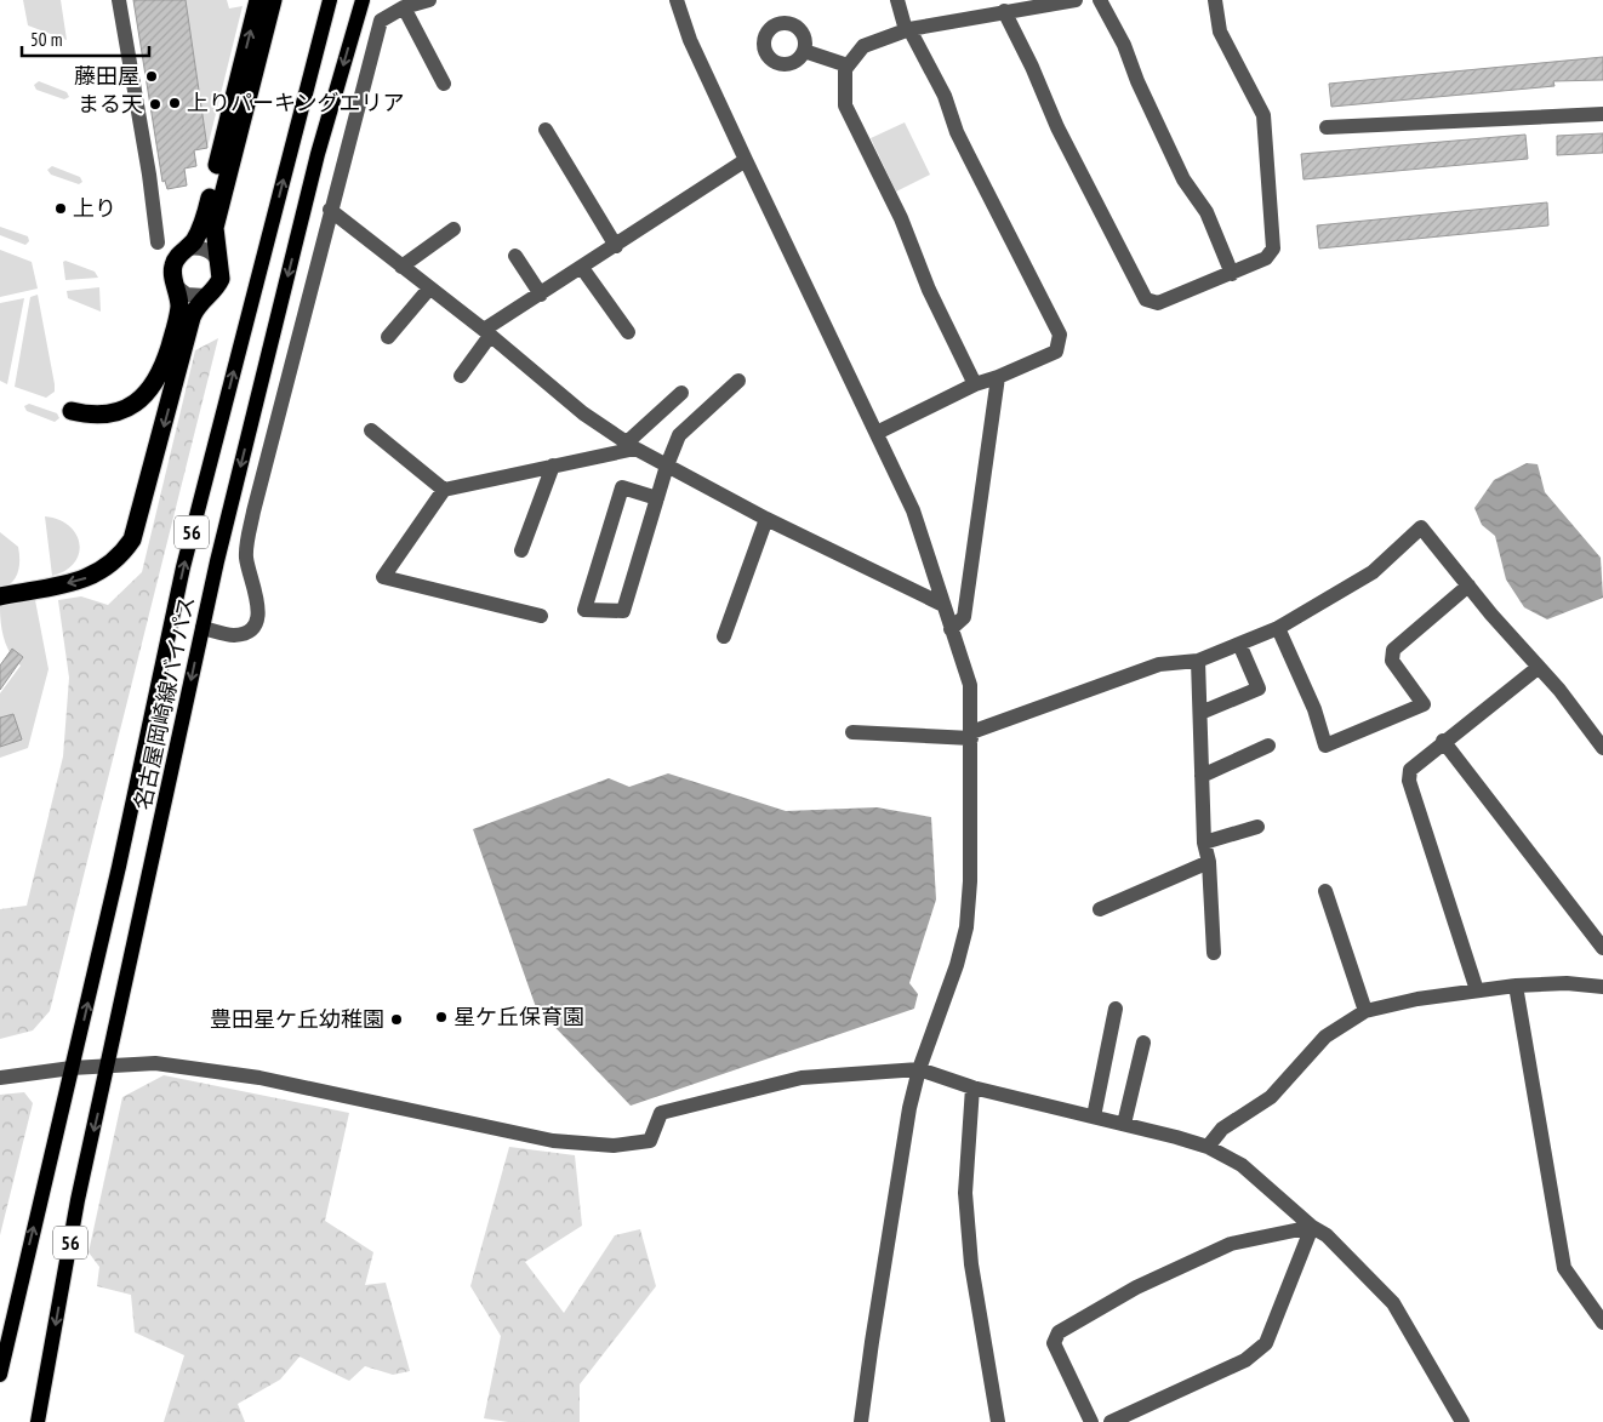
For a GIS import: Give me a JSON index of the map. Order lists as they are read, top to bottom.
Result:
{
  "streets": {
    "main road": ["56", "名古屋岡崎線バイパス"]
  },
  "places": [
    "藤田屋",
    "上りパーキングエリア",
    "まる天",
    "上り",
    "星ケ丘保育園",
    "豊田星ケ丘幼稚園"
  ],
  "scale_bar": "50 m"
}
